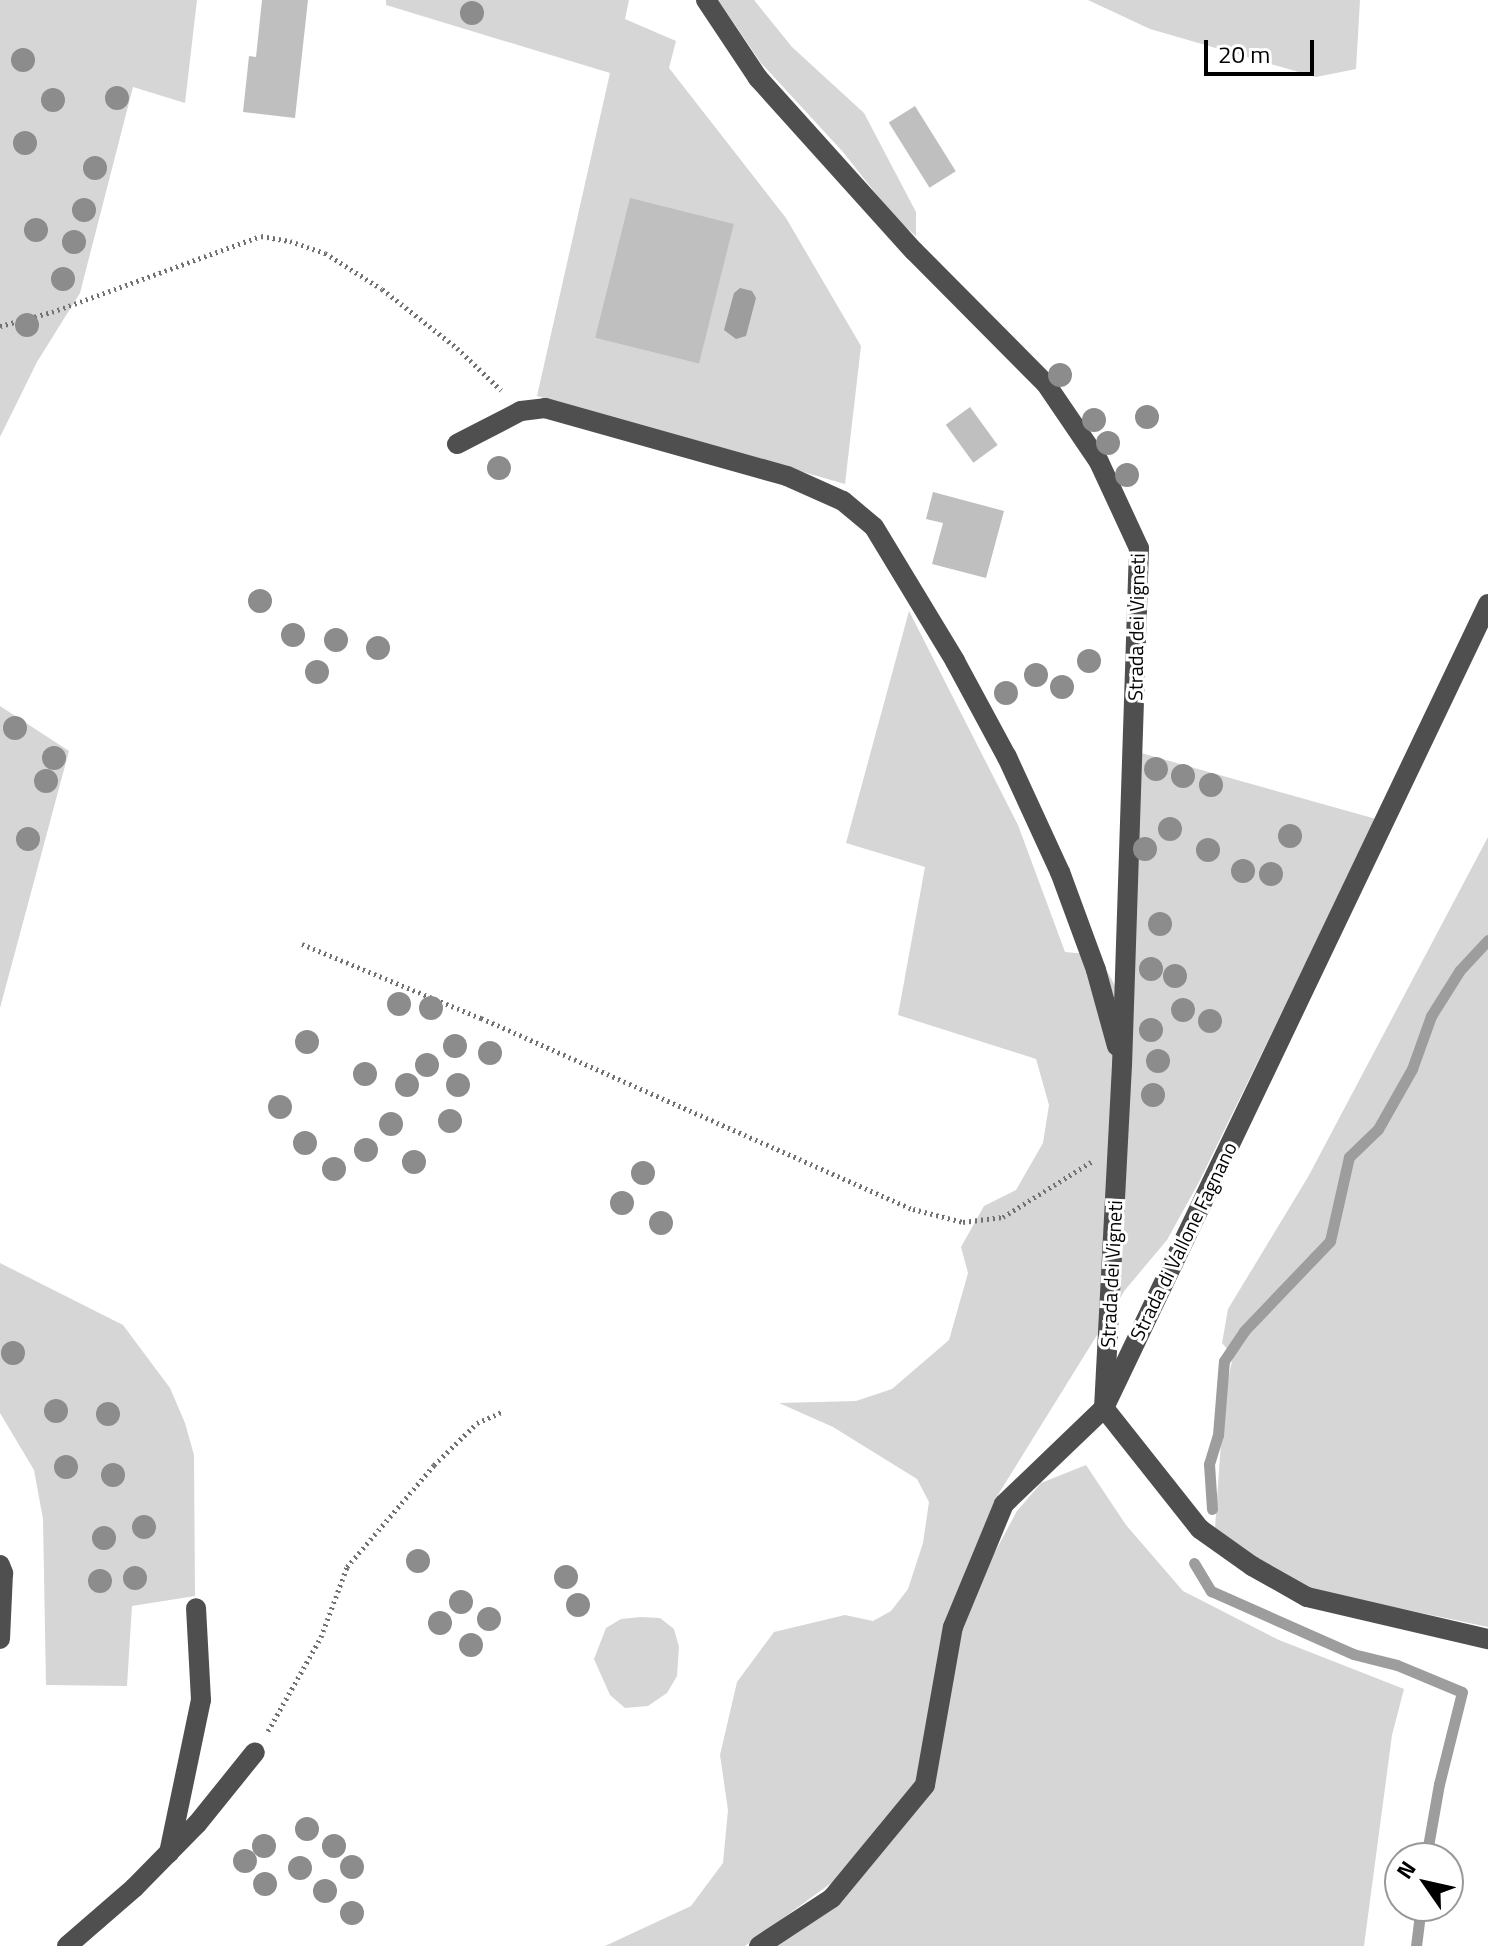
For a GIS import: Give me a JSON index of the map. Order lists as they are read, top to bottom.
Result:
{
  "streets": {
    "street": ["Strada dei Vigneti", "Strada di Vallone Fagnano"]
  },
  "crossings": [
    ["Strada dei Vigneti", "Strada di Vallone Fagnano"]
  ],
  "scale_bar": "20 m",
  "north": "top left"
}
